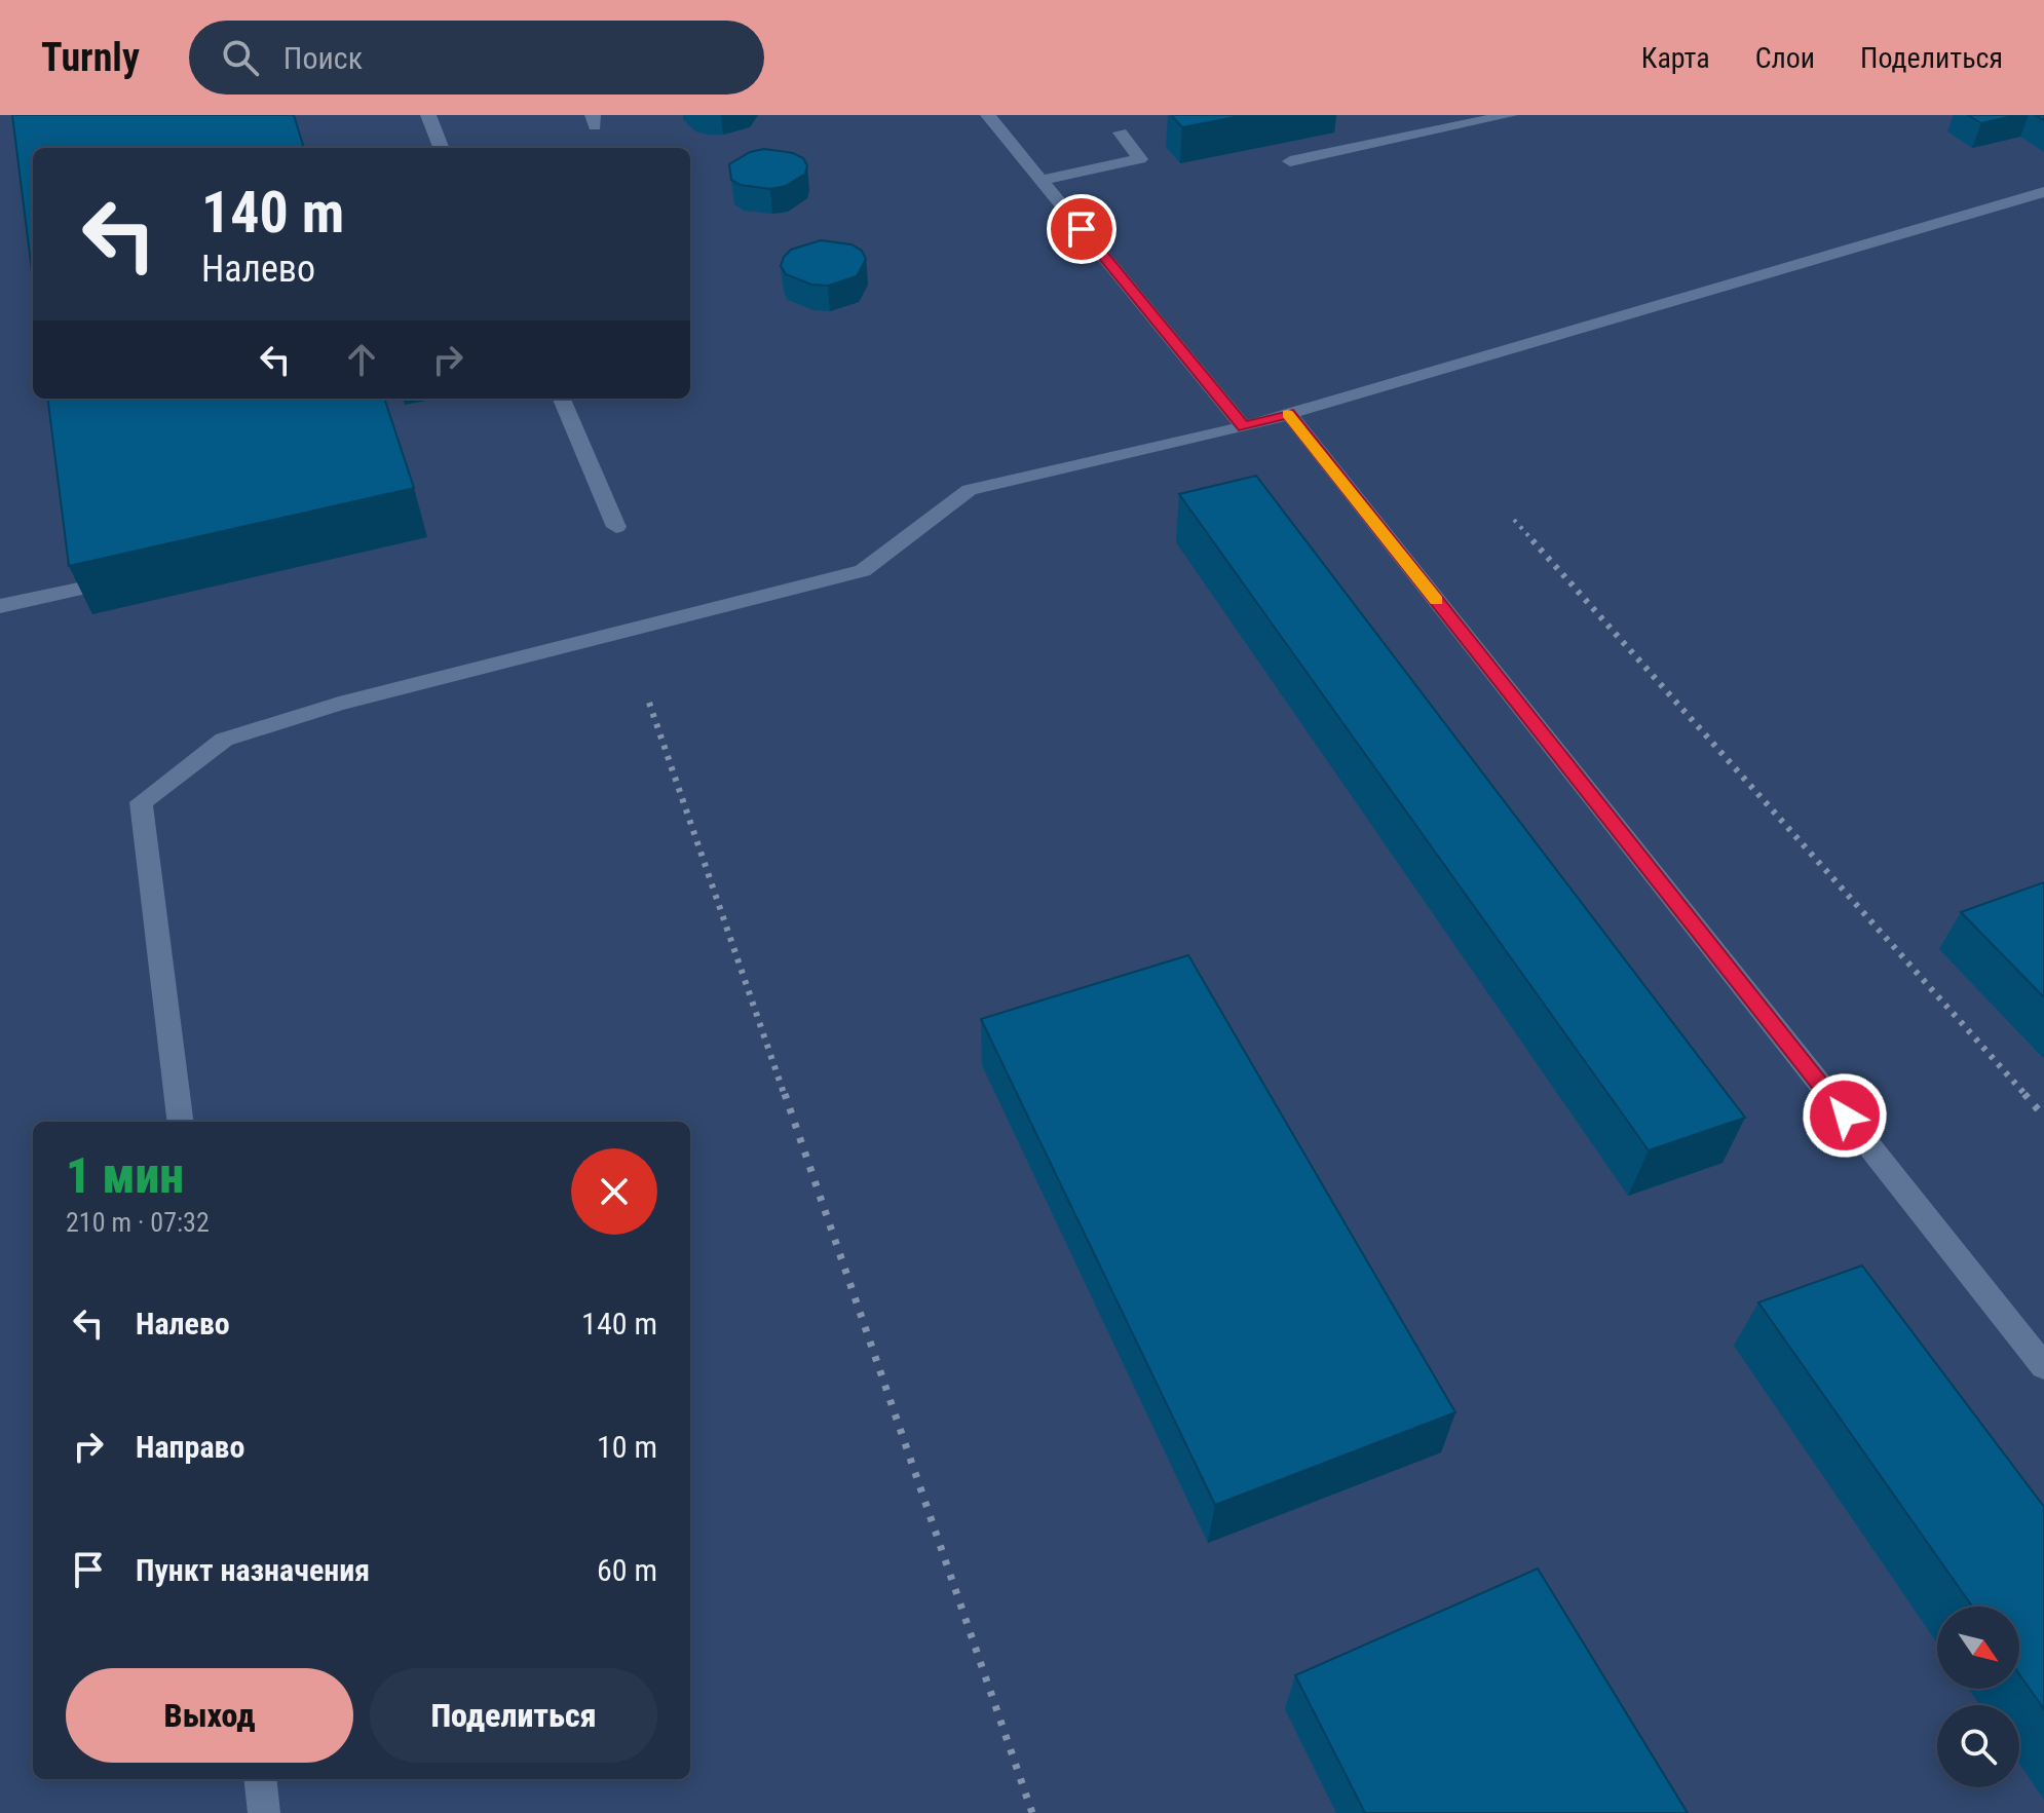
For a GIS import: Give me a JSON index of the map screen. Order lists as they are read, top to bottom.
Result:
{
  "north": "bottom right",
  "page": {
    "header": "Turnly",
    "search": "Поиск",
    "nav": ["Карта", "Слои", "Поделиться"],
    "turn": ["140 m", "Налево"],
    "heading": ["1 мин", "210 m · 07:32"],
    "list": [
      {
        "name": "Налево",
        "value": "140 m"
      },
      {
        "name": "Направо",
        "value": "10 m"
      },
      {
        "name": "Пункт назначения",
        "value": "60 m"
      }
    ],
    "buttons": ["Выход", "Поделиться"]
  }
}
